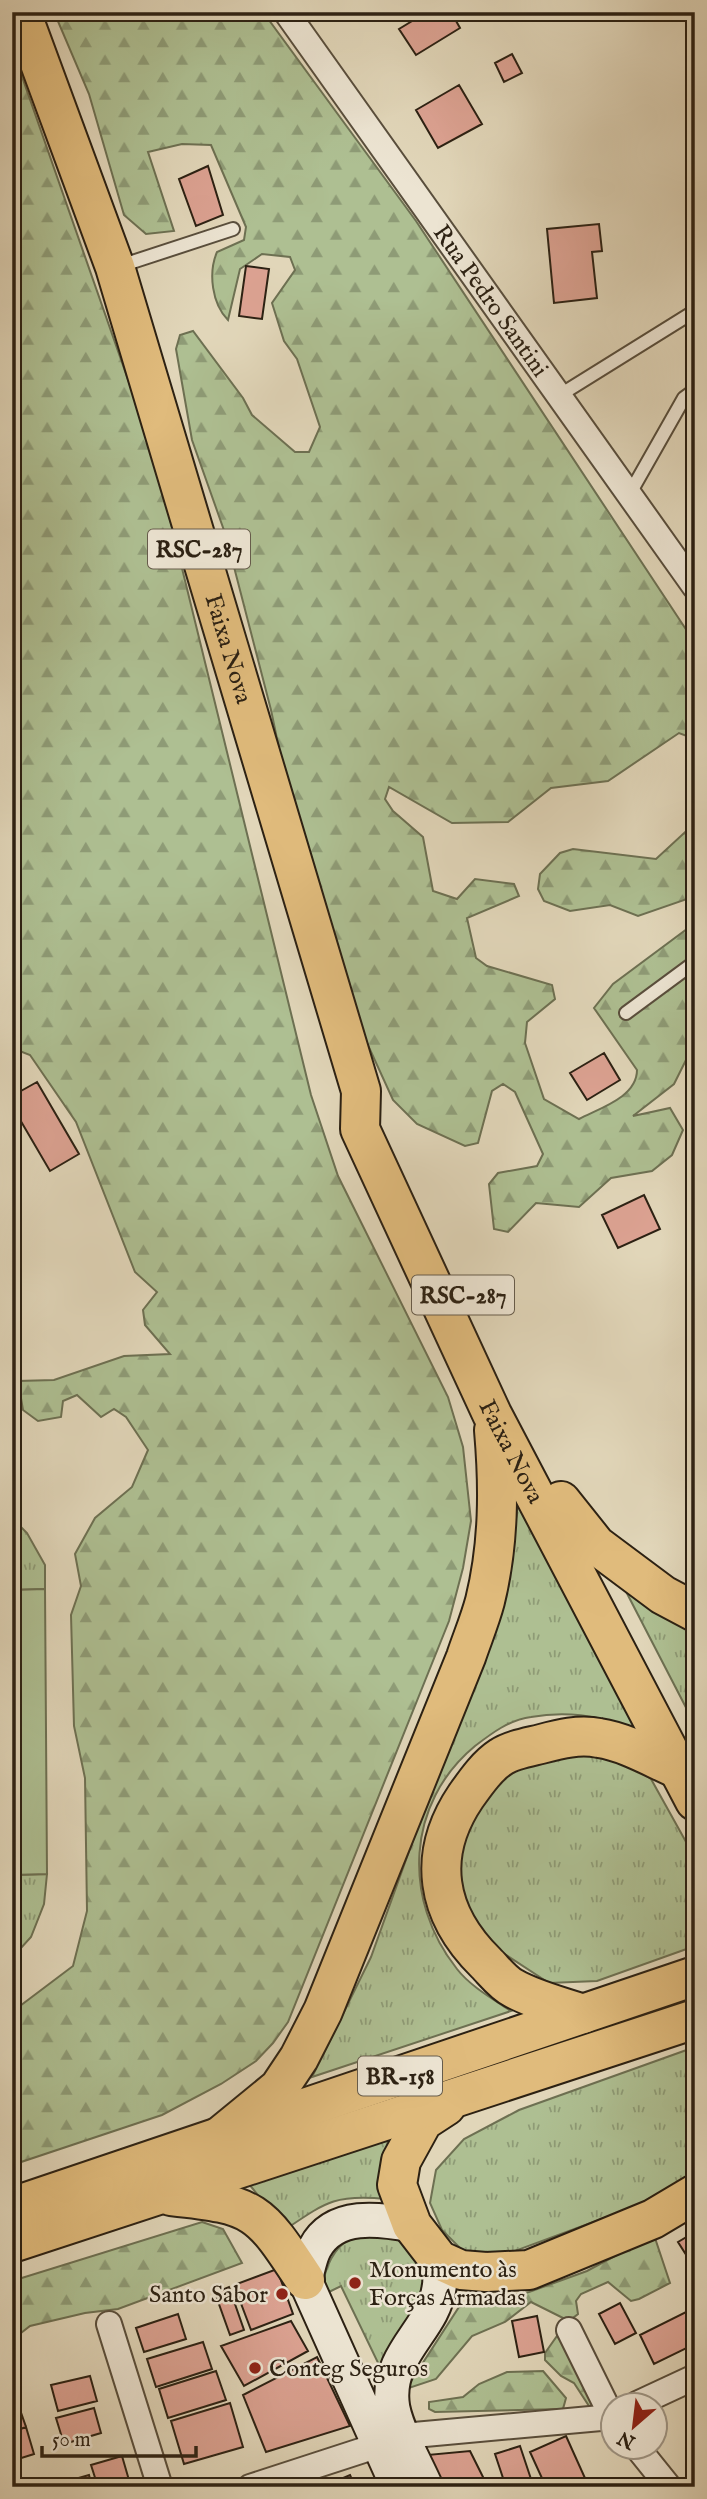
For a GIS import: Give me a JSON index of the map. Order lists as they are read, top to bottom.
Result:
{
  "streets": {
    "highway": ["RSC-287", "Faixa Nova", "BR-158"],
    "street": ["Rua Pedro Santini"]
  },
  "places": ["Monumento às Forças Armadas", "Santo Sabor", "Conteg Seguros"],
  "scale_bar": "50 m",
  "north": "bottom left"
}
